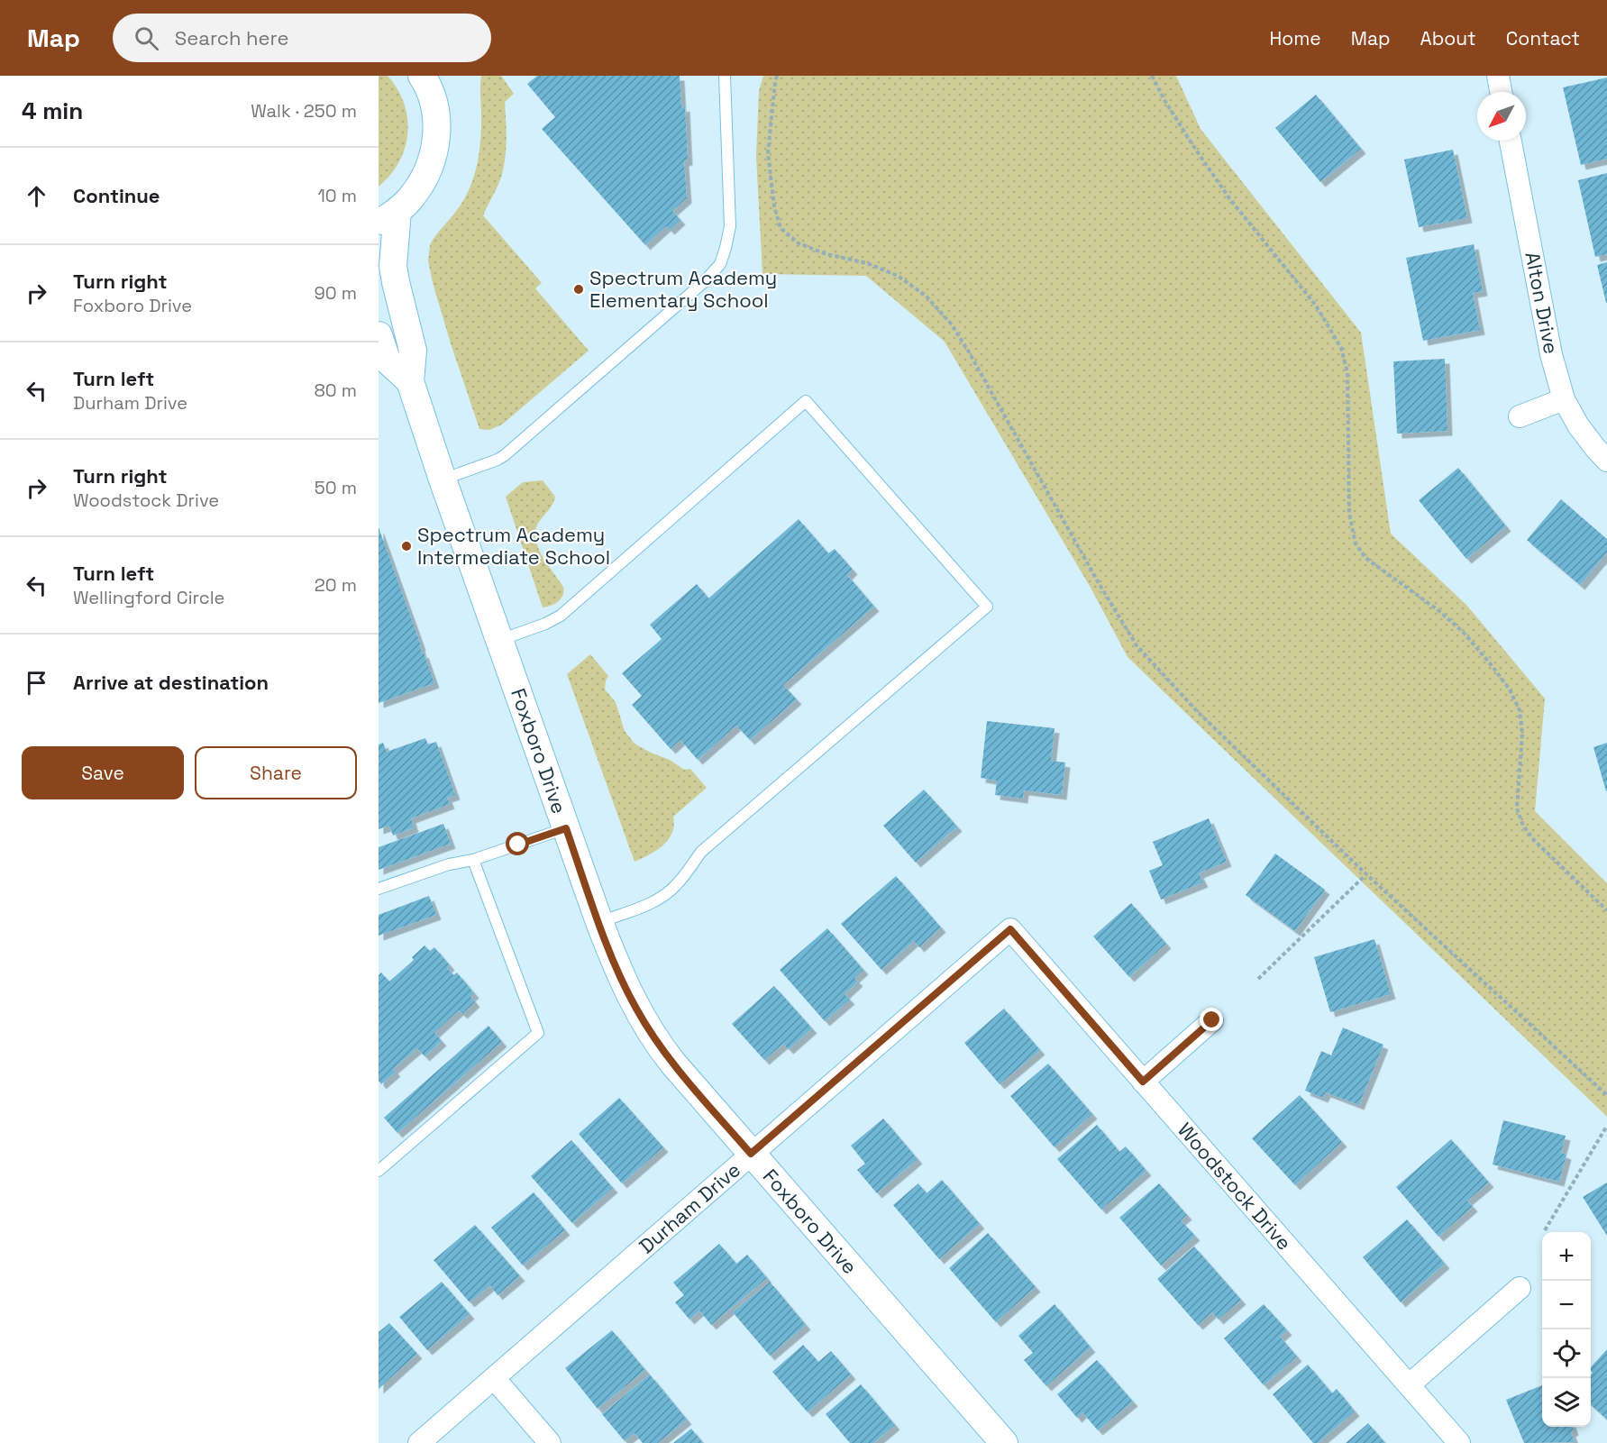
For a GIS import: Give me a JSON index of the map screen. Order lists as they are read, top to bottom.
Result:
{
  "streets": {
    "street": [
      "Alton Drive",
      "Foxboro Drive",
      "Woodstock Drive",
      "Durham Drive"
    ]
  },
  "crossings": [
    ["Foxboro Drive", "Durham Drive"],
    ["Woodstock Drive", "Durham Drive"]
  ],
  "places": ["Spectrum Academy Elementary School", "Spectrum Academy Intermediate School"],
  "north": "bottom left",
  "page": {
    "header": "Map",
    "search": "Search here",
    "nav": [
      "Home",
      "Map",
      "About",
      "Contact"
    ],
    "heading": ["4 min", "Walk · 250 m"],
    "list": [
      ["Continue", "10 m"],
      ["Turn right", "Foxboro Drive", "90 m"],
      ["Turn left", "Durham Drive", "80 m"],
      ["Turn right", "Woodstock Drive", "50 m"],
      ["Turn left", "Wellingford Circle", "20 m"],
      "Arrive at destination"
    ],
    "buttons": ["Save", "Share"],
    "map_buttons": ["+", "−"]
  }
}
